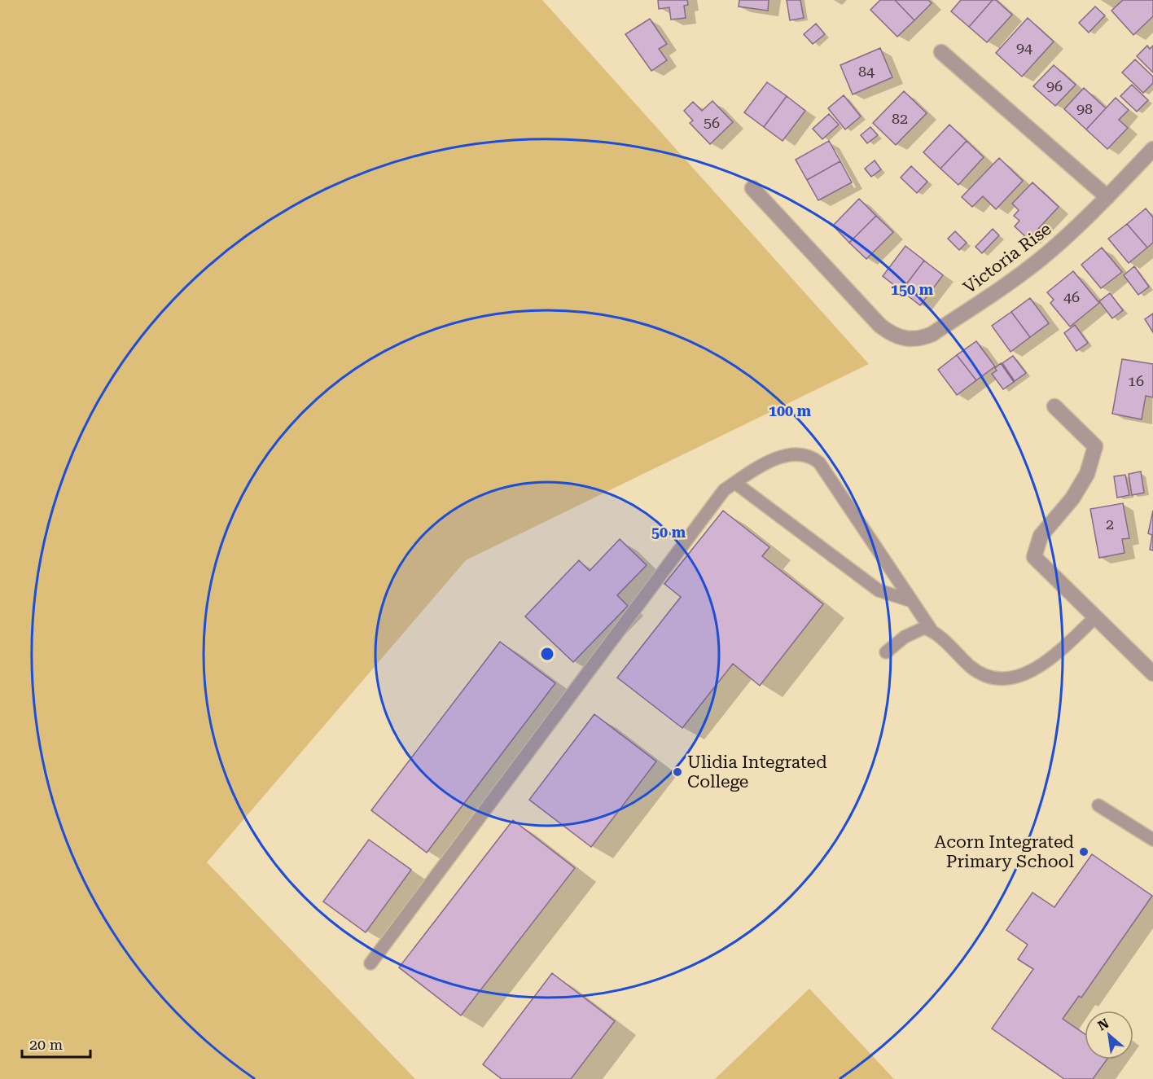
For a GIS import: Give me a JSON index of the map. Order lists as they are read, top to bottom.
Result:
{
  "streets": {
    "street": ["Victoria Rise"]
  },
  "places": ["Ulidia Integrated College", "Acorn Integrated Primary School"],
  "house_numbers": [
    "94",
    "84",
    "96",
    "98",
    "82",
    "56",
    "46",
    "16",
    "2"
  ],
  "scale_bar": "20 m",
  "north": "top left",
  "rings": ["150 m", "100 m", "50 m"]
}
